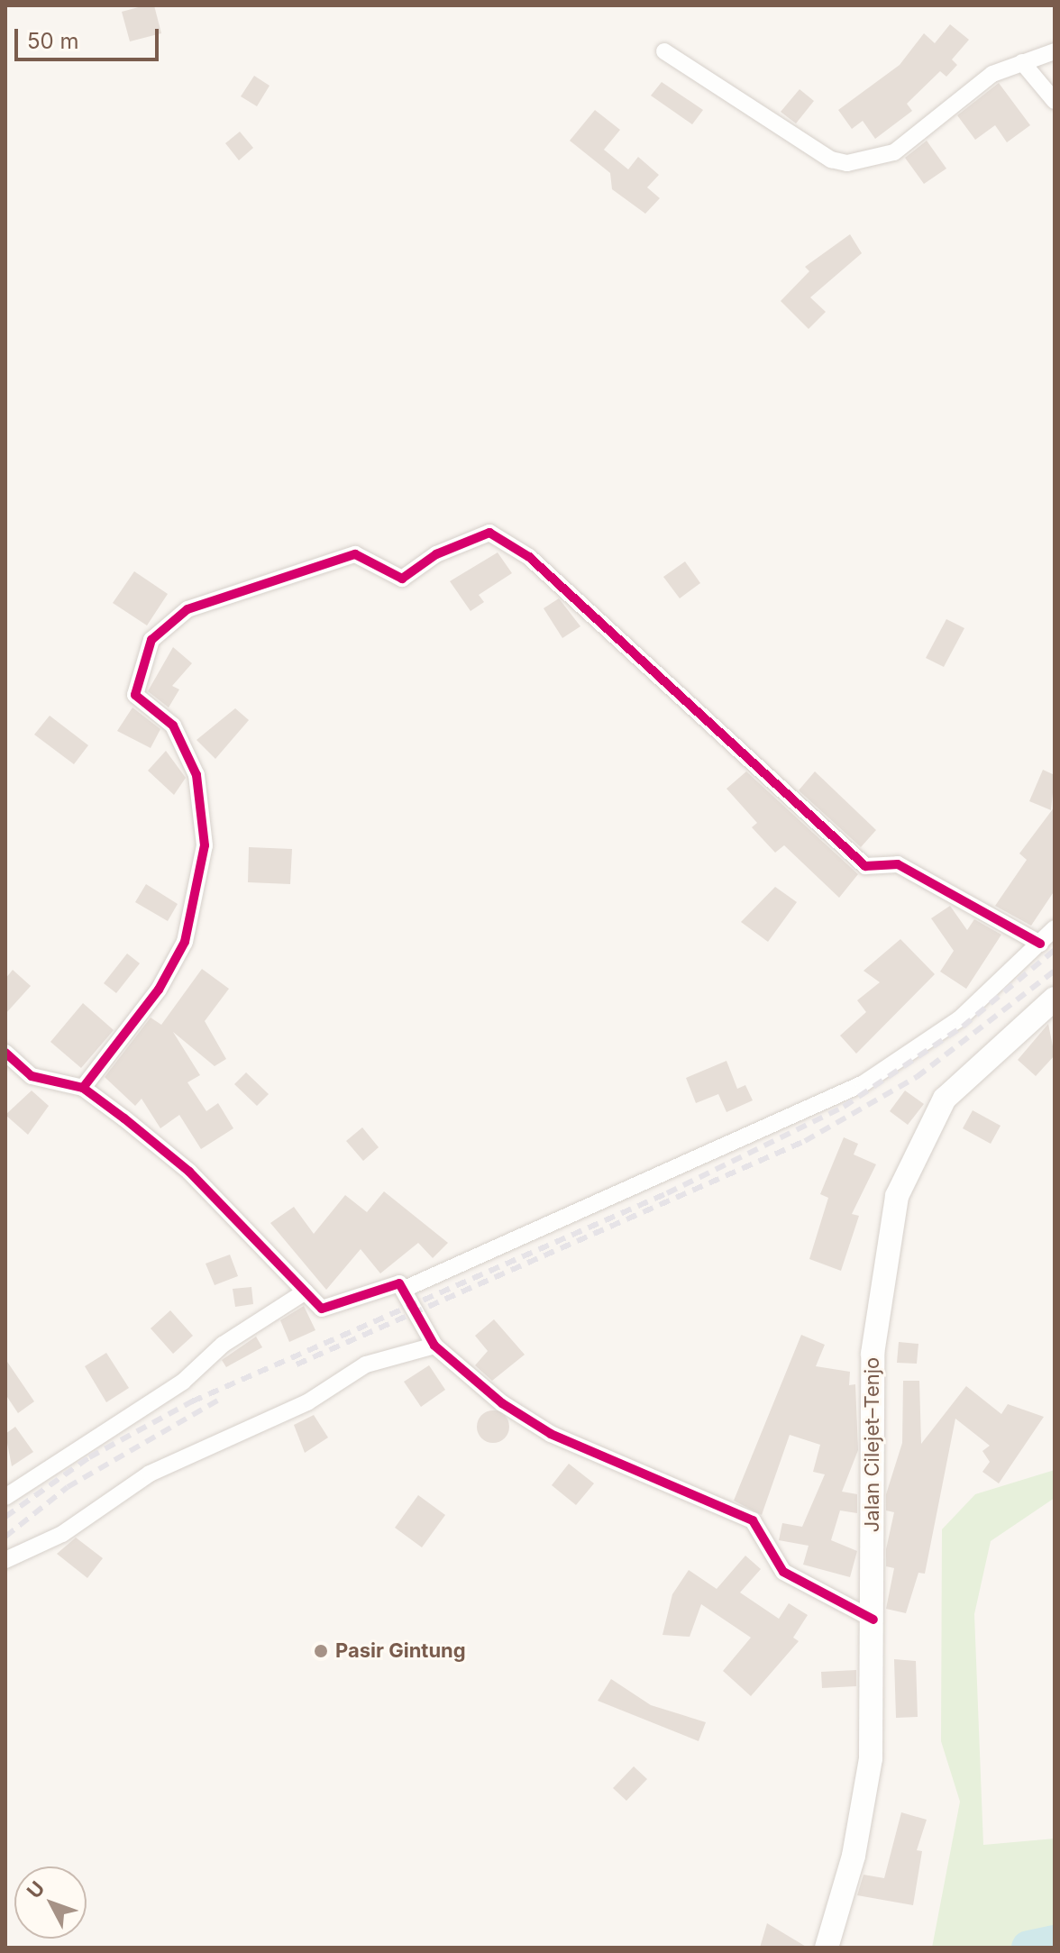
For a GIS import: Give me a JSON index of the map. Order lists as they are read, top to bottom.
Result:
{
  "streets": {
    "main road": ["Jalan Cilejet–Tenjo"]
  },
  "places": ["Pasir Gintung"],
  "scale_bar": "50 m",
  "north": "top left"
}
